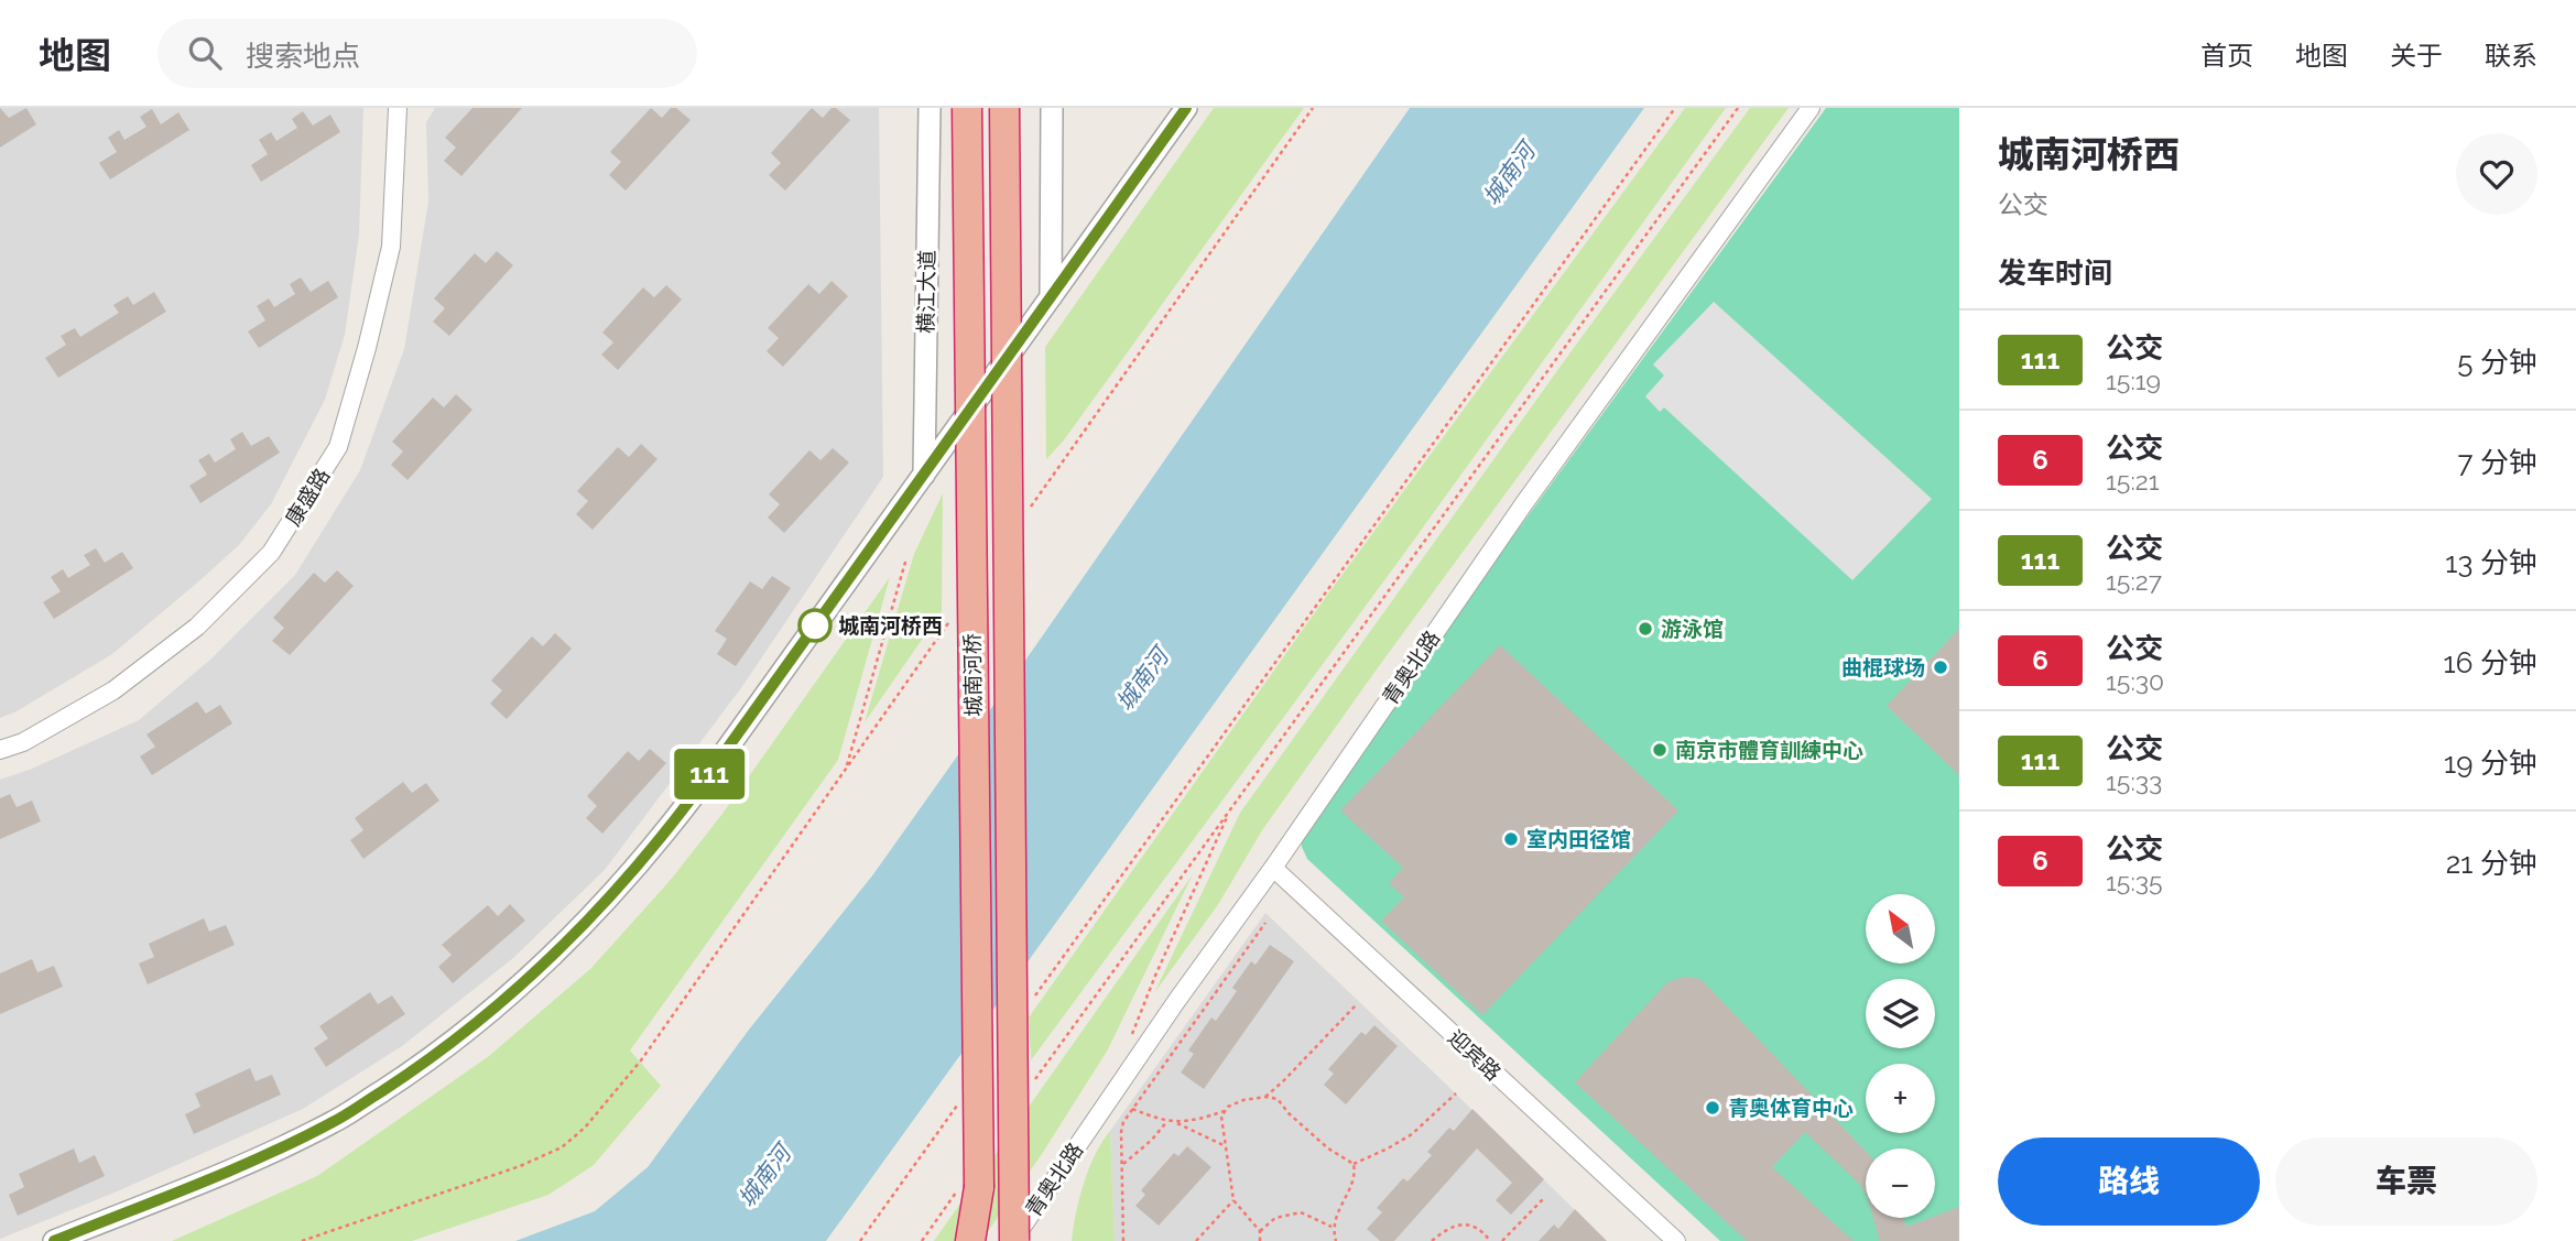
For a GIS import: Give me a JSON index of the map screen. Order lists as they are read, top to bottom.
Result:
{
  "streets": {
    "highway": ["城南河桥"],
    "street": [
      "横江大道",
      "康盛路",
      "青奥北路",
      "迎宾路"
    ]
  },
  "crossings": [
    ["青奥北路", "城南河桥"],
    ["青奥北路", "迎宾路"]
  ],
  "water": ["城南河"],
  "places": [
    "城南河桥西",
    "游泳馆",
    "曲棍球场",
    "南京市體育訓練中心",
    "室内田径馆",
    "青奥体育中心"
  ],
  "lines": ["bus line 111"],
  "north": "top left",
  "page": {
    "header": "地图",
    "search": "搜索地点",
    "nav": [
      "首页",
      "地图",
      "关于",
      "联系"
    ],
    "on_map": "111",
    "heading": [
      ["城南河桥西", "公交"],
      "发车时间"
    ],
    "list": [
      {
        "mark": "111",
        "name": "公交",
        "note": "15:19",
        "value": "5 分钟"
      },
      {
        "mark": "6",
        "name": "公交",
        "note": "15:21",
        "value": "7 分钟"
      },
      {
        "mark": "111",
        "name": "公交",
        "note": "15:27",
        "value": "13 分钟"
      },
      {
        "mark": "6",
        "name": "公交",
        "note": "15:30",
        "value": "16 分钟"
      },
      {
        "mark": "111",
        "name": "公交",
        "note": "15:33",
        "value": "19 分钟"
      },
      {
        "mark": "6",
        "name": "公交",
        "note": "15:35",
        "value": "21 分钟"
      }
    ],
    "map_buttons": ["+", "−"],
    "buttons": ["路线", "车票"]
  }
}
